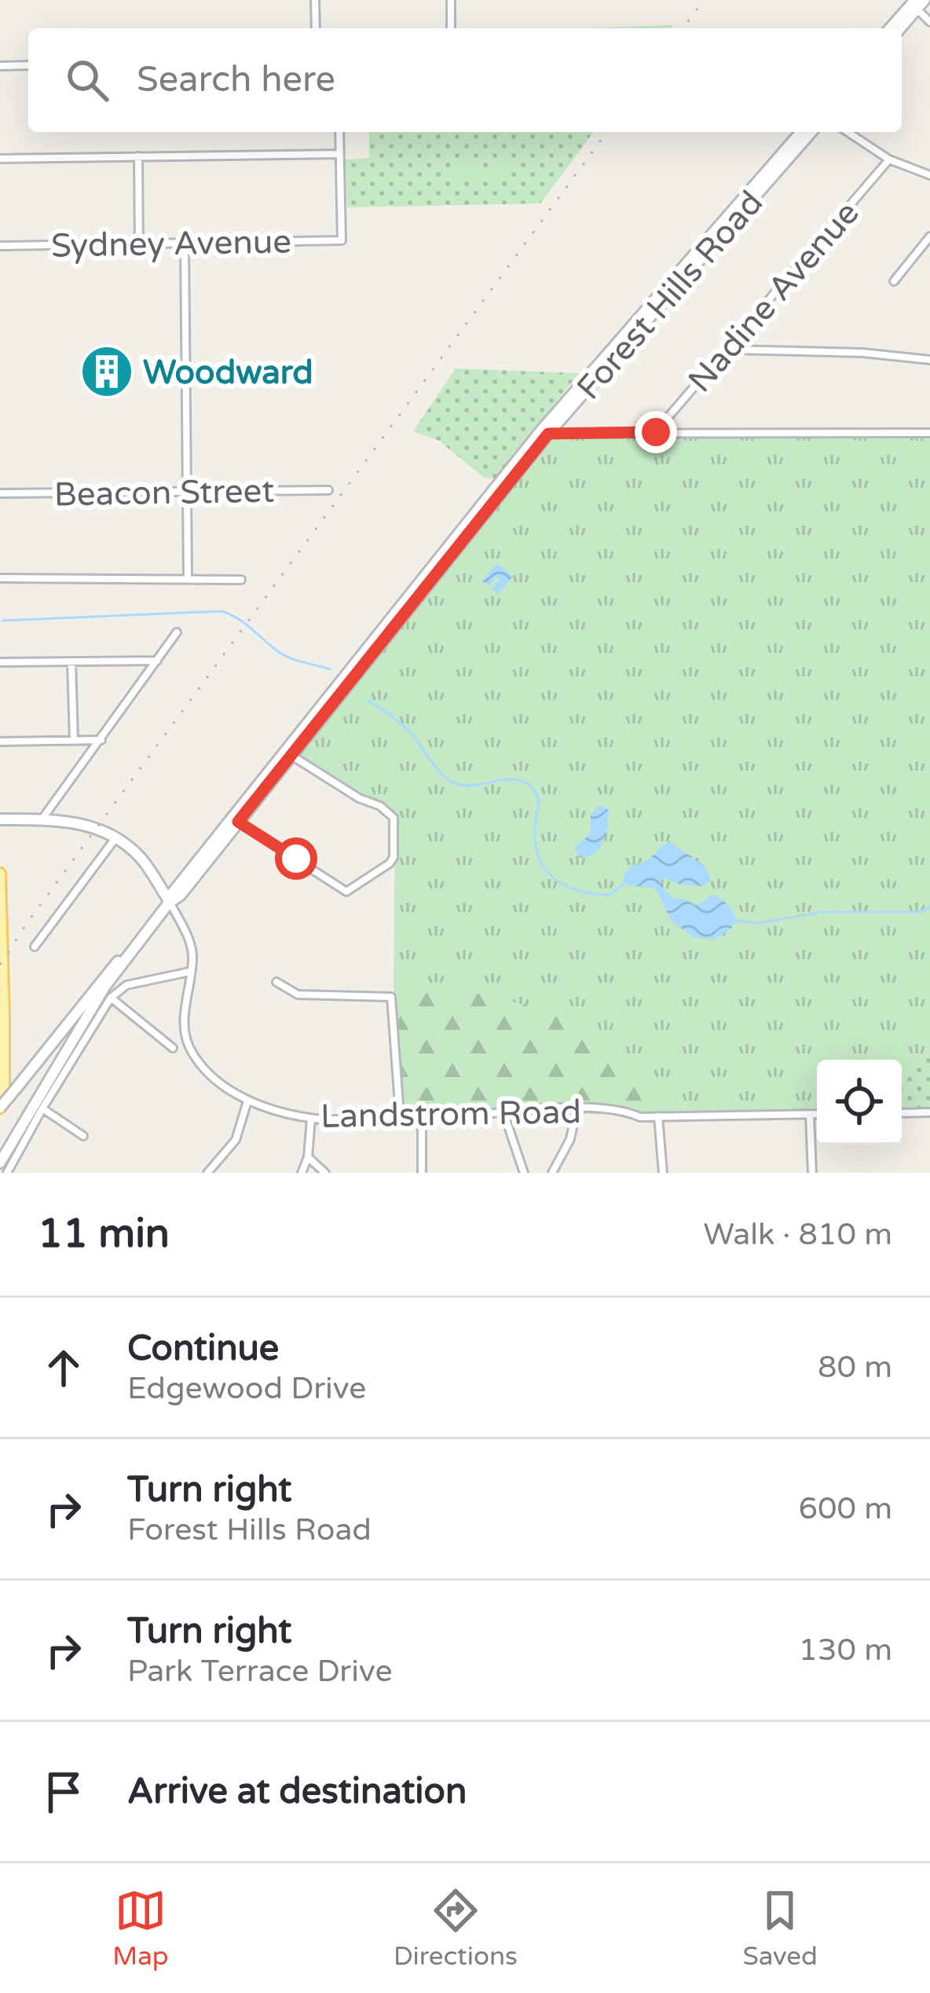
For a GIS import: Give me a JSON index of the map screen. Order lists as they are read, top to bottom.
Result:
{
  "streets": {
    "street": [
      "Sydney Avenue",
      "Forest Hills Road",
      "Nadine Avenue",
      "Beacon Street",
      "Landstrom Road"
    ]
  },
  "crossings": [
    ["Forest Hills Road", "Landstrom Road"]
  ],
  "places": {
    "building": ["Woodward"]
  },
  "page": {
    "search": "Search here",
    "heading": ["11 min", "Walk · 810 m"],
    "list": [
      ["Continue", "Edgewood Drive", "80 m"],
      ["Turn right", "Forest Hills Road", "600 m"],
      ["Turn right", "Park Terrace Drive", "130 m"],
      "Arrive at destination"
    ],
    "nav": ["Map", "Directions", "Saved"]
  }
}
